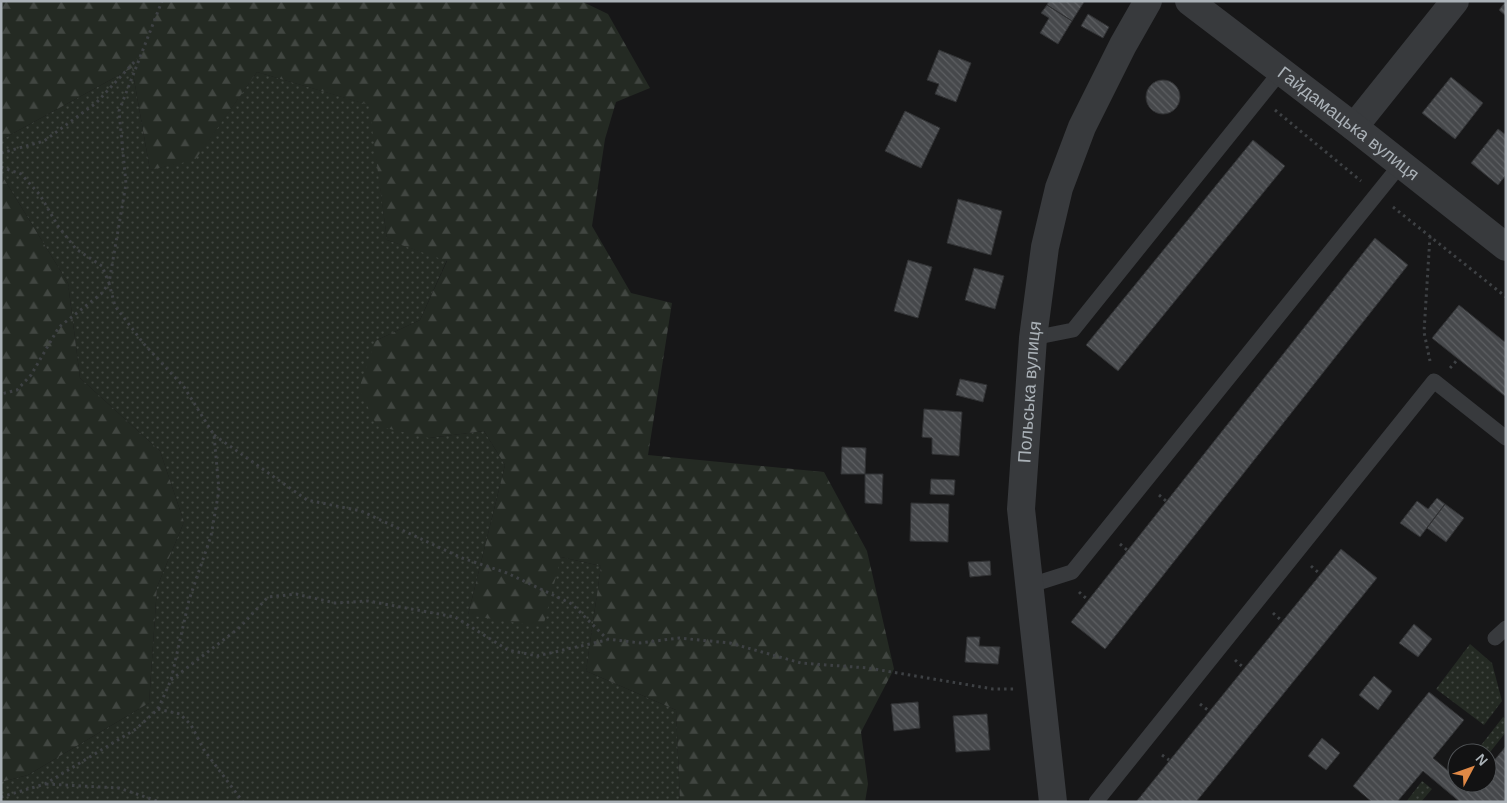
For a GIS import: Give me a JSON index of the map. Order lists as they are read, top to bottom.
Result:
{
  "streets": {
    "street": ["Гайдамацька вулиця", "Польська вулиця"]
  },
  "north": "top right"
}
